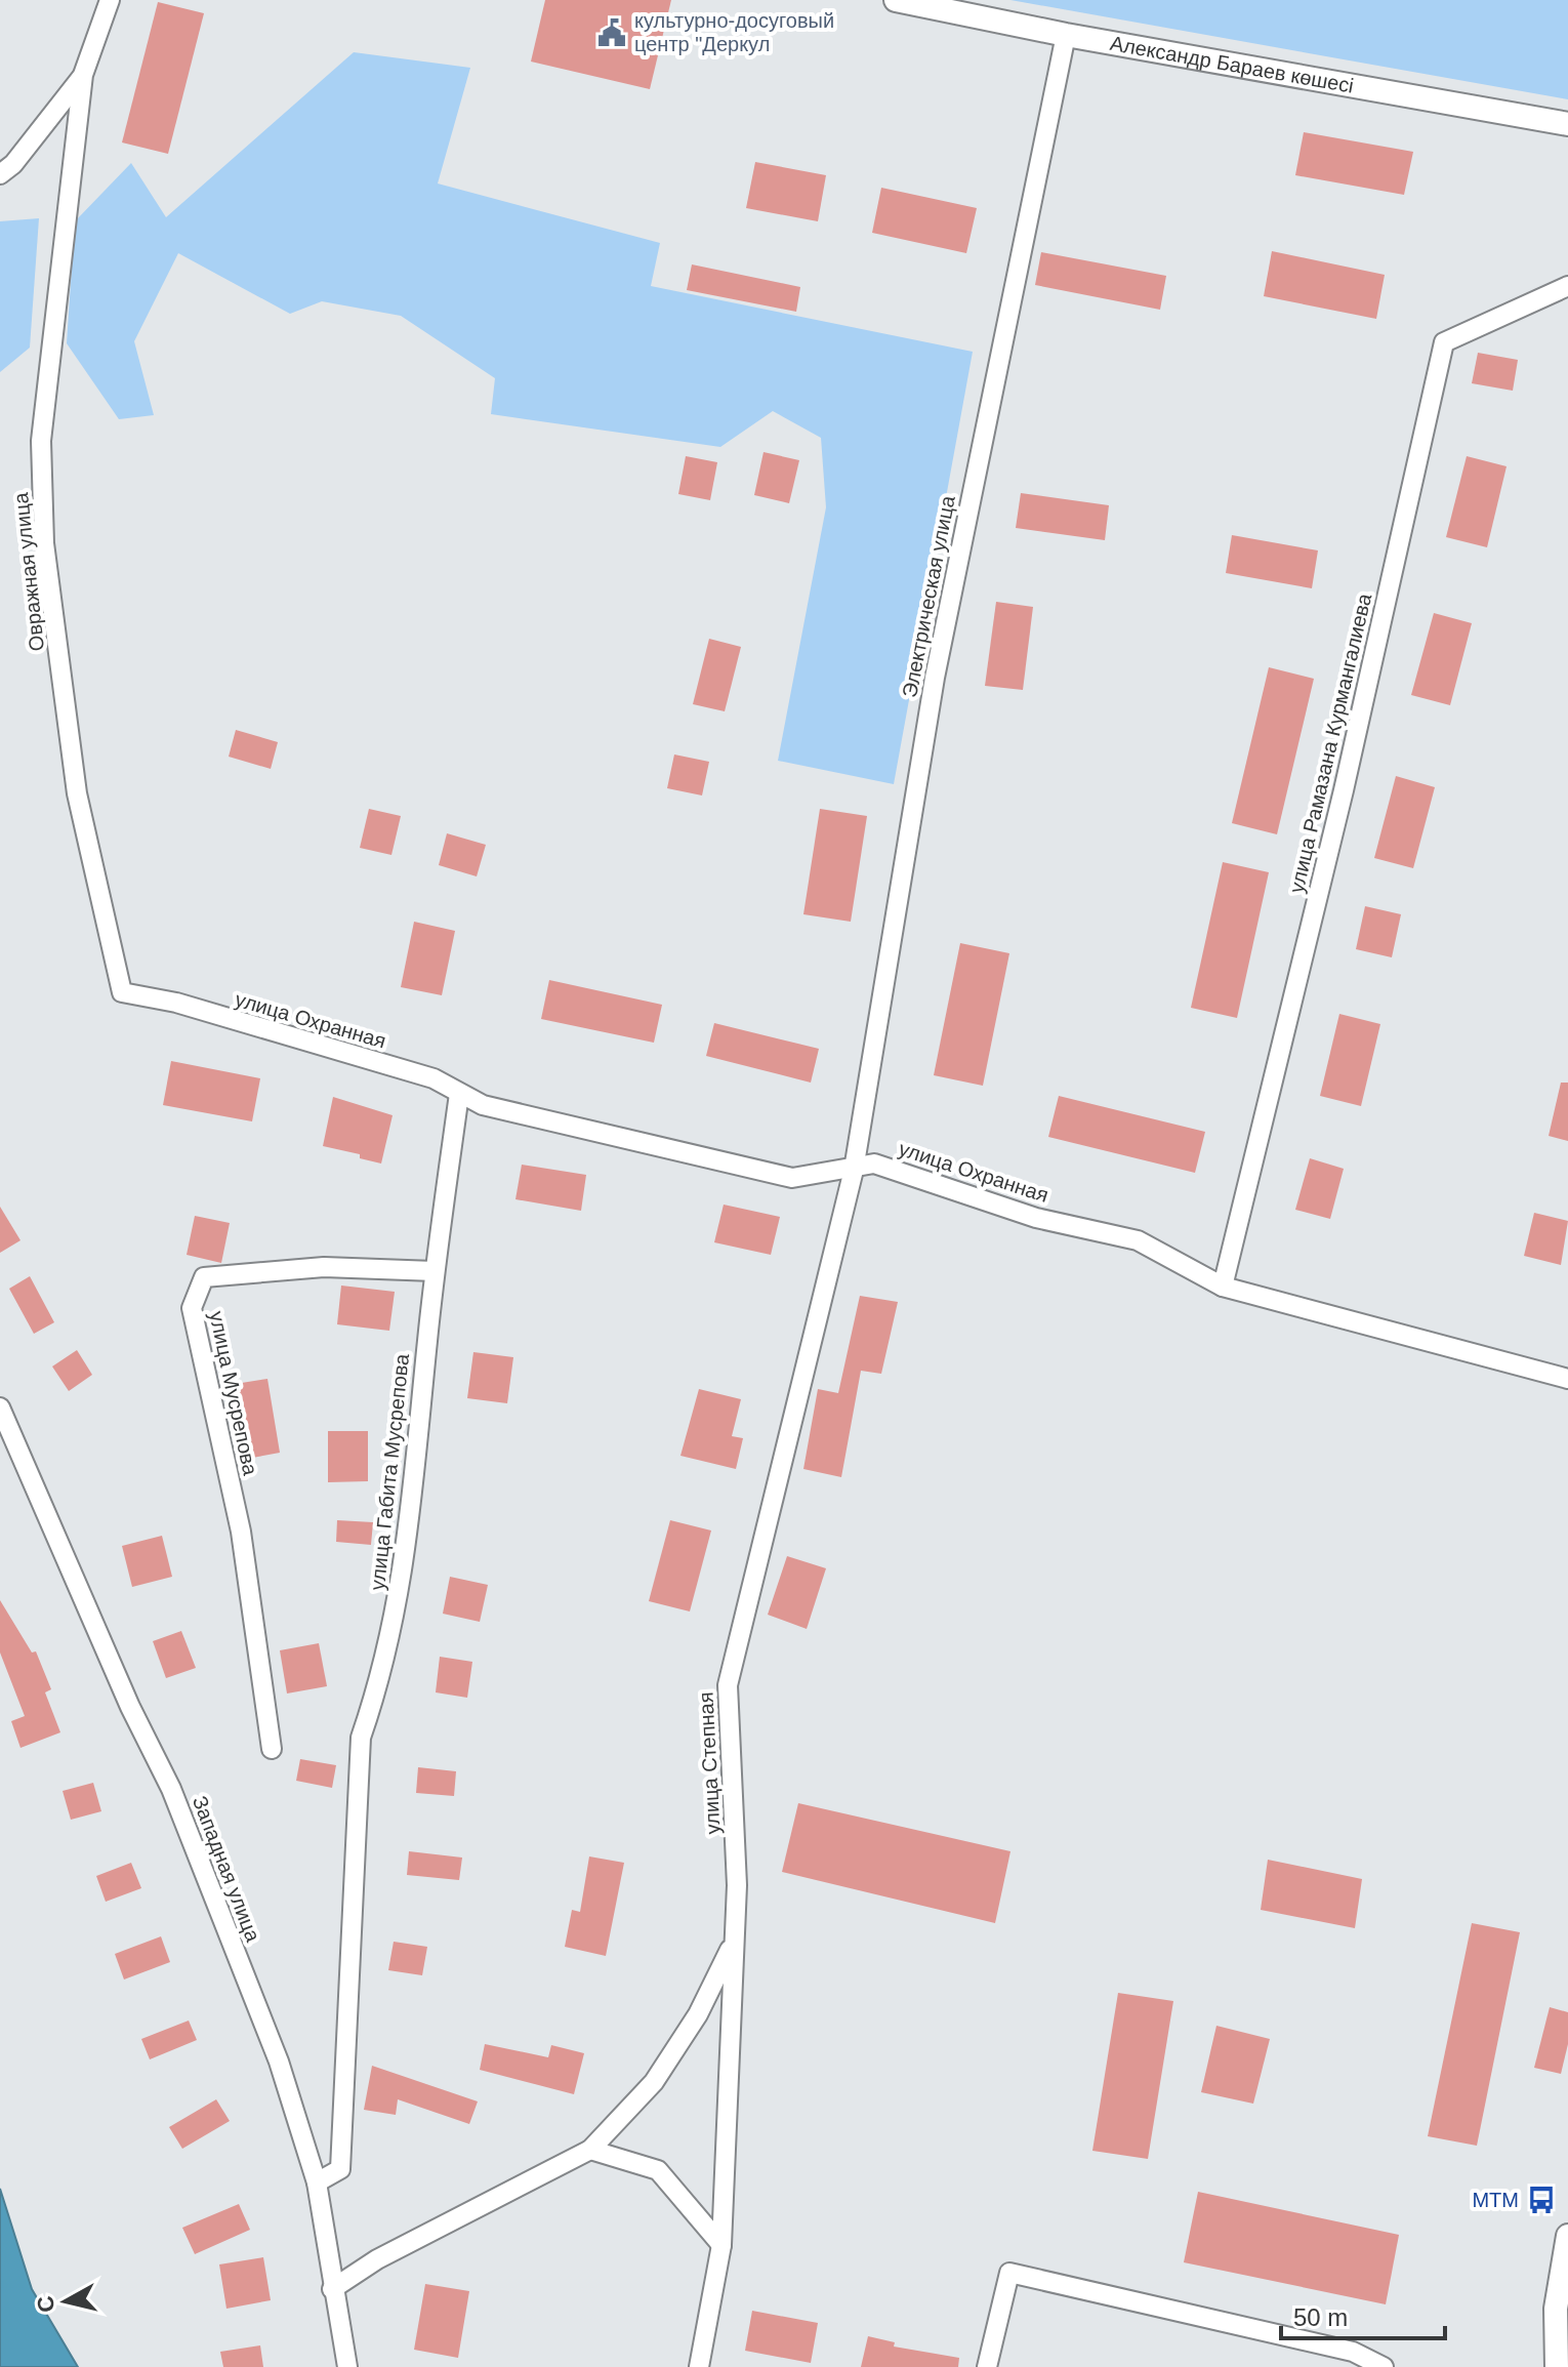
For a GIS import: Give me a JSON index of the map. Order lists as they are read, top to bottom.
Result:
{
  "streets": {
    "street": [
      "Александр Бараев көшесі",
      "Овражная улица",
      "Электрическая улица",
      "улица Рамазана Курмангалиева",
      "улица Охранная",
      "улица Мусрепова",
      "улица Габита Мусрепова",
      "улица Степная",
      "Западная улица"
    ]
  },
  "crossings": [
    ["Александр Бараев көшесі", "Электрическая улица"],
    ["Овражная улица", "улица Охранная"],
    ["Электрическая улица", "улица Охранная"],
    ["Электрическая улица", "улица Степная"],
    ["улица Рамазана Курмангалиева", "улица Охранная"],
    ["улица Охранная", "улица Габита Мусрепова"],
    ["улица Охранная", "улица Степная"],
    ["улица Мусрепова", "улица Габита Мусрепова"],
    ["улица Габита Мусрепова", "Западная улица"]
  ],
  "places": {
    "public building": ["культурно-досуговый центр \"Деркул"],
    "bus stop": ["МТМ"]
  },
  "scale_bar": "50 m",
  "north": "left"
}
